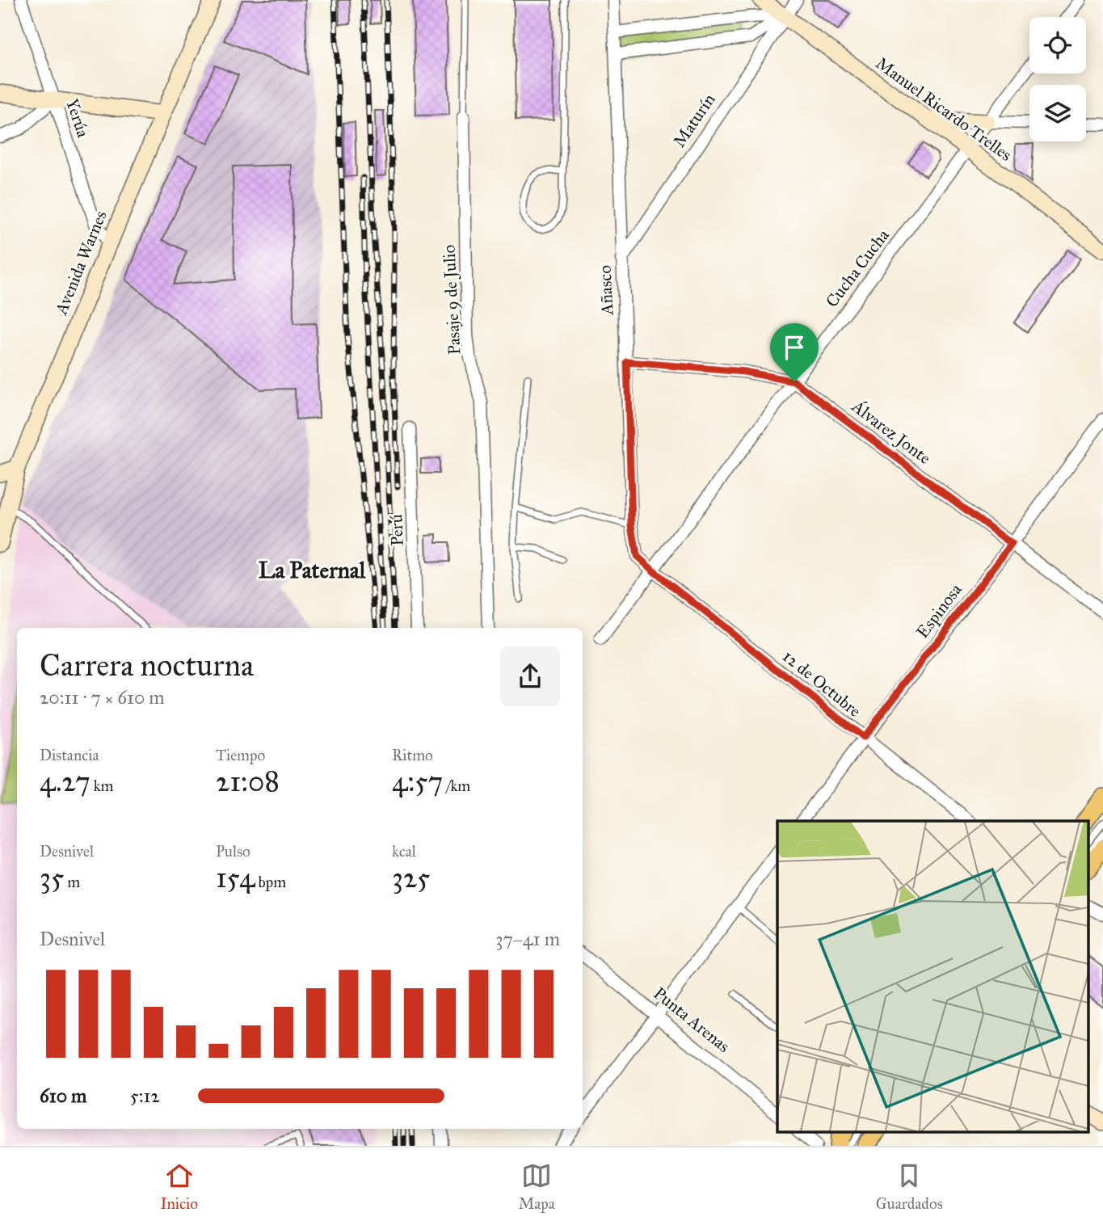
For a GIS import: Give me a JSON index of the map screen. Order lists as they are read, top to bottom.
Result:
{
  "streets": {
    "main road": ["Manuel Ricardo Trelles", "Avenida Warnes"],
    "street": [
      "Yerúa",
      "Maturín",
      "Cucha Cucha",
      "Añasco",
      "Pasaje 9 de Julio",
      "Álvarez Jonte",
      "Perú",
      "Espinosa",
      "12 de Octubre",
      "Punta Arenas"
    ]
  },
  "crossings": [
    ["Manuel Ricardo Trelles", "Maturín"],
    ["Manuel Ricardo Trelles", "Cucha Cucha"],
    ["Yerúa", "Avenida Warnes"],
    ["Maturín", "Añasco"],
    ["Cucha Cucha", "Añasco"],
    ["Cucha Cucha", "Álvarez Jonte"],
    ["Cucha Cucha", "12 de Octubre"],
    ["Añasco", "Álvarez Jonte"],
    ["Añasco", "12 de Octubre"],
    ["Álvarez Jonte", "Espinosa"],
    ["Espinosa", "12 de Octubre"]
  ],
  "districts": ["La Paternal"],
  "page": {
    "heading": ["Carrera nocturna", "20:11 · 7 × 610 m"],
    "stats": [
      ["Distancia", "4.27 km"],
      ["Tiempo", "21:08"],
      ["Ritmo", "4:57 /km"],
      ["Desnivel", "35 m"],
      ["Pulso", "154 bpm"],
      ["kcal", "325"]
    ],
    "chart": ["Desnivel", "37–41 m"],
    "list": [
      {
        "name": "610 m",
        "note": "5:12"
      }
    ],
    "tabs": ["Inicio", "Mapa", "Guardados"]
  }
}
